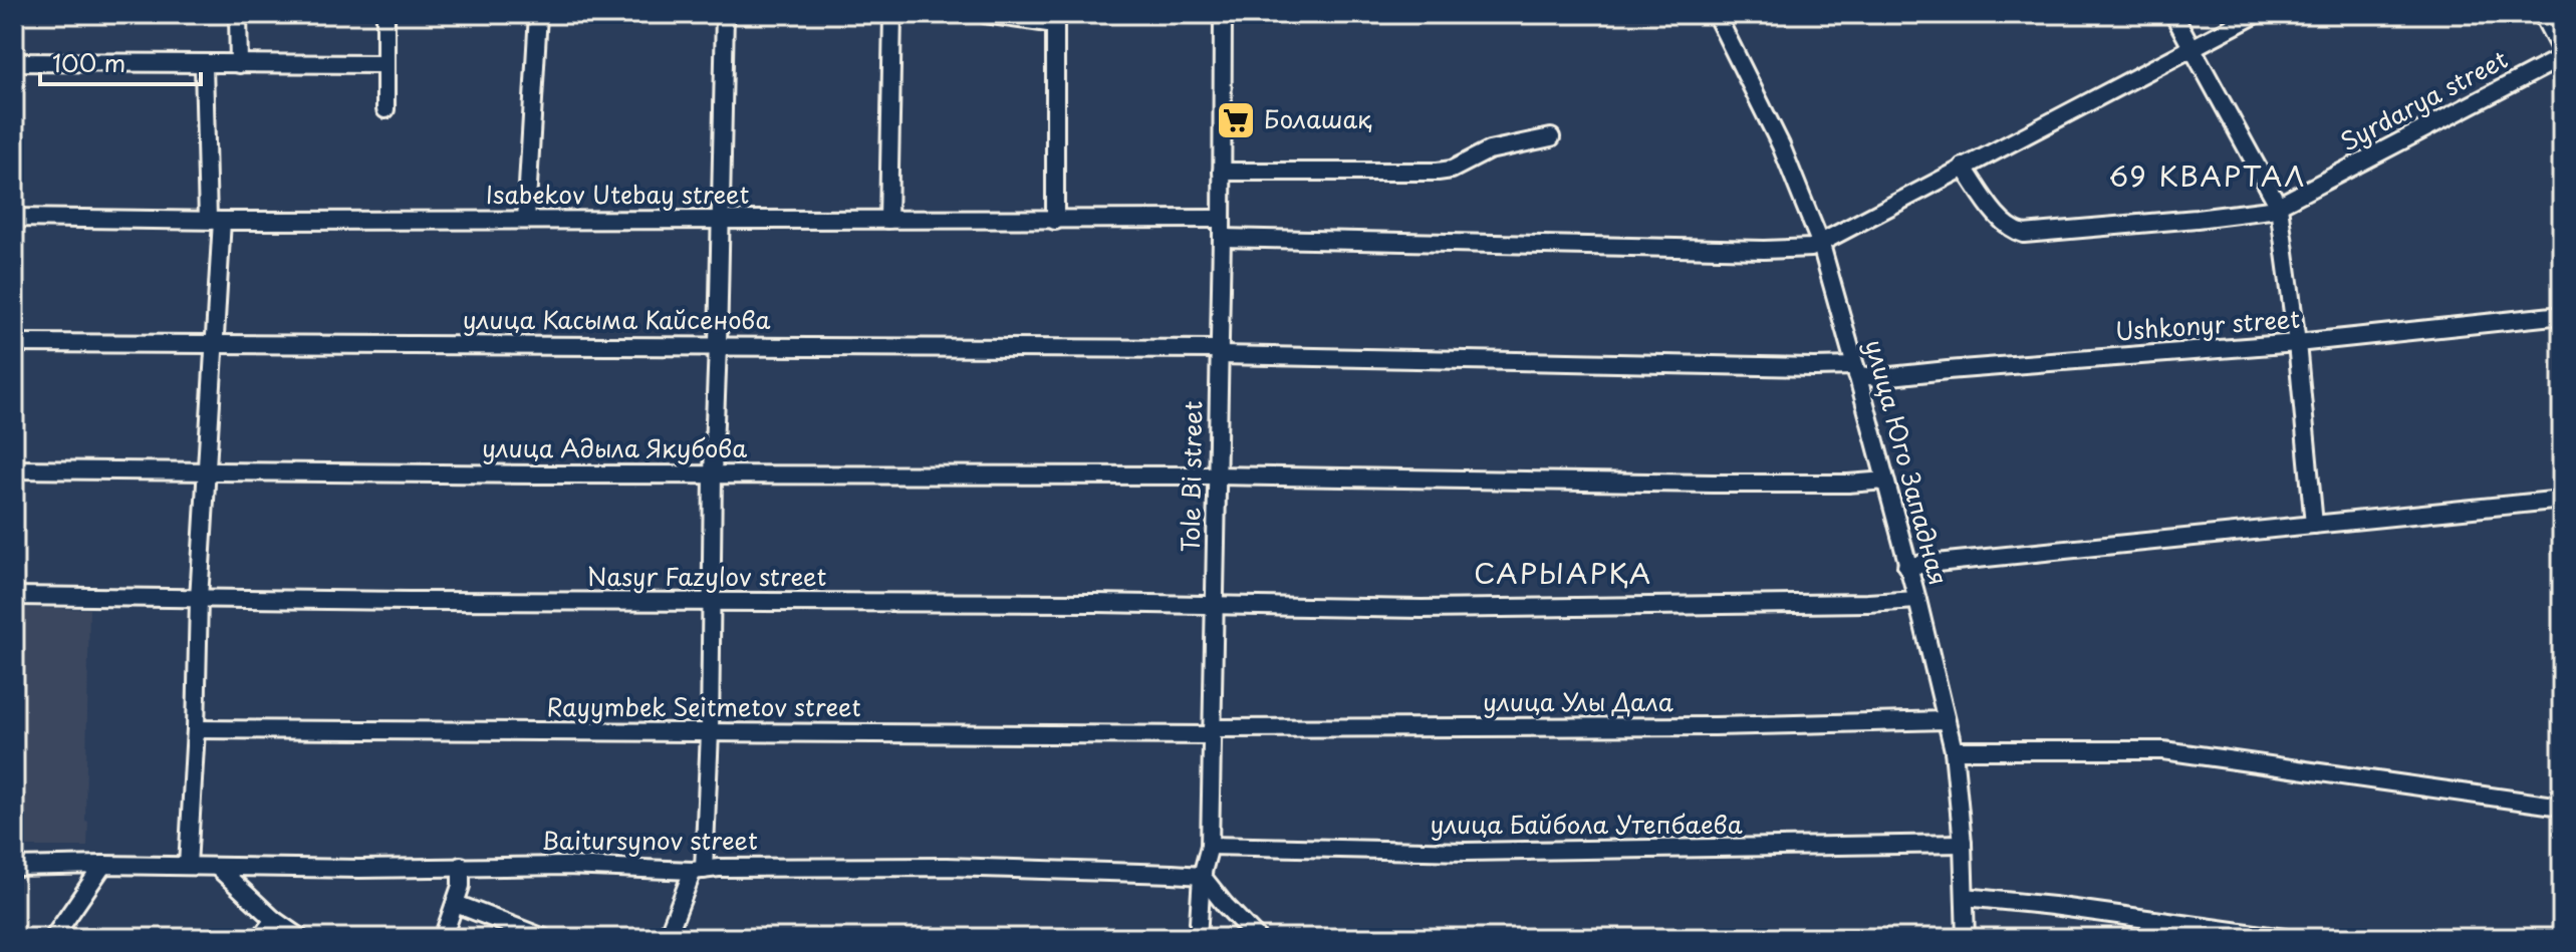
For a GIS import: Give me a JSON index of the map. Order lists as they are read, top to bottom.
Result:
{
  "streets": {
    "street": [
      "Syrdarya street",
      "Isabekov Utebay street",
      "улица Касыма Кайсенова",
      "Ushkonyr street",
      "улица Адыла Якубова",
      "улица Юго Западная",
      "Tole Bi street",
      "Nasyr Fazylov street",
      "улица Улы Дала",
      "Rayymbek Seitmetov street",
      "улица Байбола Утепбаева",
      "Baitursynov street"
    ]
  },
  "crossings": [
    ["Isabekov Utebay street", "Tole Bi street"],
    ["улица Касыма Кайсенова", "Ushkonyr street"],
    ["улица Касыма Кайсенова", "Tole Bi street"],
    ["Ushkonyr street", "улица Юго Западная"],
    ["Ushkonyr street", "Tole Bi street"],
    ["улица Адыла Якубова", "улица Юго Западная"],
    ["улица Адыла Якубова", "Tole Bi street"],
    ["улица Юго Западная", "Nasyr Fazylov street"],
    ["улица Юго Западная", "улица Улы Дала"],
    ["улица Юго Западная", "улица Байбола Утепбаева"],
    ["Tole Bi street", "Nasyr Fazylov street"],
    ["Tole Bi street", "улица Улы Дала"],
    ["Tole Bi street", "Rayymbek Seitmetov street"],
    ["Tole Bi street", "улица Байбола Утепбаева"],
    ["Tole Bi street", "Baitursynov street"],
    ["улица Улы Дала", "Rayymbek Seitmetov street"]
  ],
  "districts": ["69 КВАРТАЛ", "САРЫАРҚА"],
  "places": {
    "supermarket": ["Болашақ"]
  },
  "scale_bar": "100 m"
}
